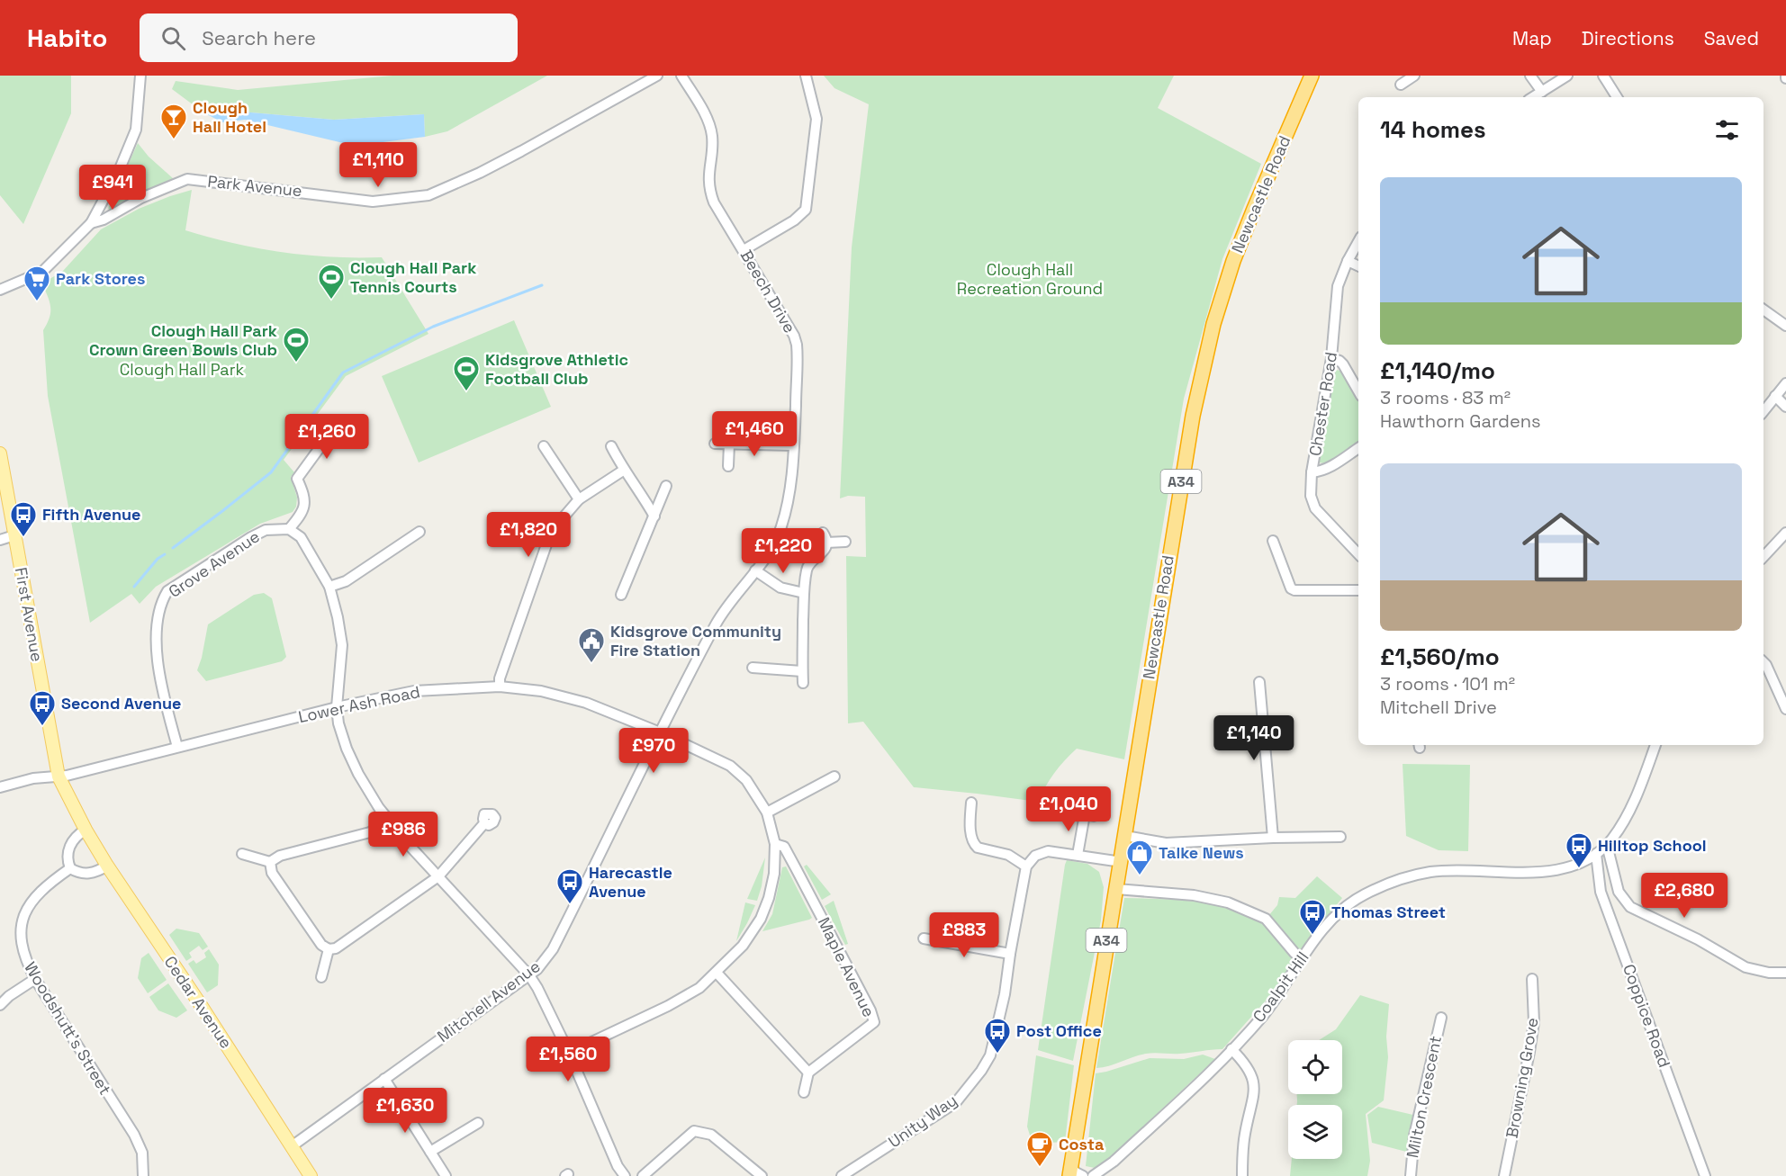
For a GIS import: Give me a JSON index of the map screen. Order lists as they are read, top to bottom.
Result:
{
  "streets": {
    "highway": ["Newcastle Road", "A34"],
    "main road": ["First Avenue", "Cedar Avenue"],
    "street": [
      "Park Avenue",
      "Beech Drive",
      "Chester Road",
      "Grove Avenue",
      "Lower Ash Road",
      "Maple Avenue",
      "Coalpit Hill",
      "Mitchell Avenue",
      "Coppice Road",
      "Woodshutt's Street",
      "Browning Grove",
      "Milton Crescent",
      "Unity Way"
    ]
  },
  "crossings": [
    ["Beech Drive", "Lower Ash Road"],
    ["Beech Drive", "Mitchell Avenue"],
    ["Grove Avenue", "Lower Ash Road"],
    ["First Avenue", "Lower Ash Road"],
    ["First Avenue", "Cedar Avenue"],
    ["Lower Ash Road", "Maple Avenue"],
    ["Lower Ash Road", "Cedar Avenue"],
    ["Coalpit Hill", "Coppice Road"],
    ["Mitchell Avenue", "Cedar Avenue"]
  ],
  "parks": ["Clough Hall Recreation Ground", "Clough Hall Park"],
  "places": {
    "bar": ["Clough Hall Hotel"],
    "sports": ["Clough Hall Park Tennis Courts", "Clough Hall Park Crown Green Bowls Club", "Kidsgrove Athletic Football Club"],
    "supermarket": ["Park Stores"],
    "bus stop": [
      "Fifth Avenue",
      "Second Avenue",
      "Hilltop School",
      "Harecastle Avenue",
      "Thomas Street",
      "Post Office"
    ],
    "public building": ["Kidsgrove Community Fire Station"],
    "shop": ["Talke News"],
    "cafe": ["Costa"]
  },
  "page": {
    "header": "Habito",
    "search": "Search here",
    "nav": ["Map", "Directions", "Saved"],
    "heading": "14 homes",
    "price": [
      "£1,110",
      "£941",
      "£1,460",
      "£1,260",
      "£1,820",
      "£1,220",
      "£1,140",
      "£970",
      "£1,040",
      "£986",
      "£2,680",
      "£883",
      "£1,560",
      "£1,630"
    ],
    "list": [
      {
        "name": "£1,140/mo",
        "note": "3 rooms · 83 m² · Hawthorn Gardens"
      },
      {
        "name": "£1,560/mo",
        "note": "3 rooms · 101 m² · Mitchell Drive"
      }
    ]
  }
}
